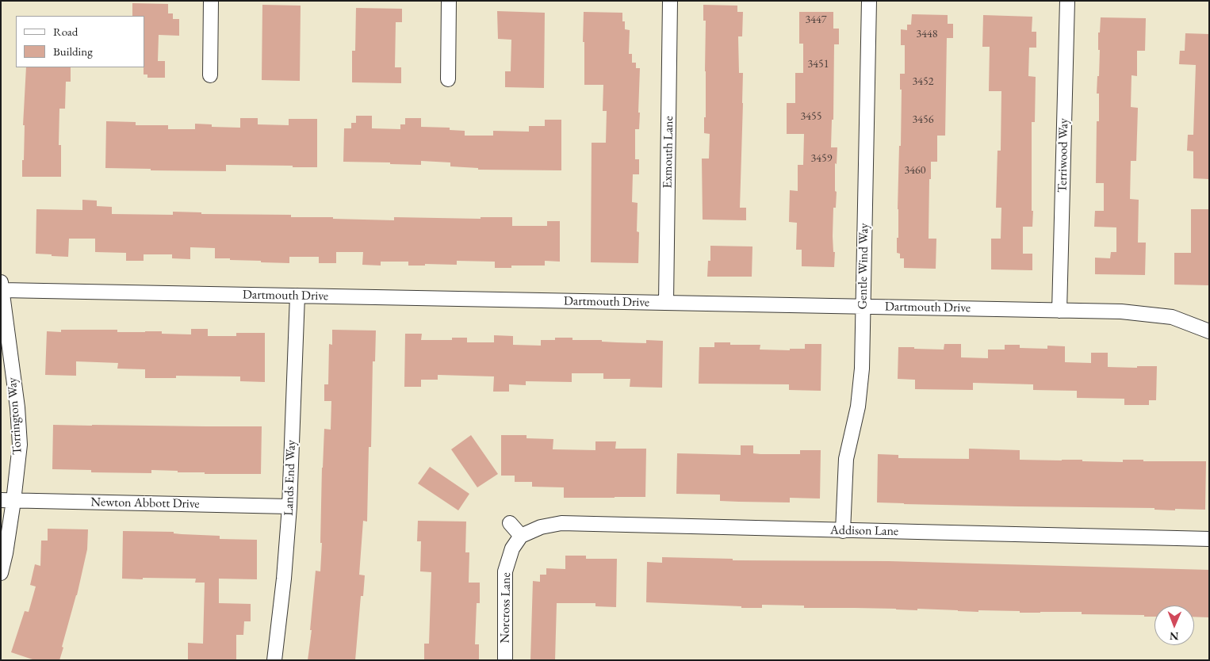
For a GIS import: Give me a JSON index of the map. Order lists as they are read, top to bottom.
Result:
{
  "streets": {
    "street": [
      "Exmouth Lane",
      "Terriwood Way",
      "Gentle Wind Way",
      "Dartmouth Drive",
      "Torrington Way",
      "Lands End Way",
      "Newton Abbott Drive",
      "Addison Lane",
      "Norcross Lane"
    ]
  },
  "crossings": [
    ["Exmouth Lane", "Dartmouth Drive"],
    ["Terriwood Way", "Dartmouth Drive"],
    ["Gentle Wind Way", "Dartmouth Drive"],
    ["Gentle Wind Way", "Addison Lane"],
    ["Dartmouth Drive", "Torrington Way"],
    ["Dartmouth Drive", "Lands End Way"],
    ["Torrington Way", "Newton Abbott Drive"],
    ["Lands End Way", "Newton Abbott Drive"],
    ["Addison Lane", "Norcross Lane"]
  ],
  "house_numbers": [
    "3447",
    "3448",
    "3451",
    "3452",
    "3455",
    "3456",
    "3459",
    "3460"
  ],
  "legend": ["Road", "Building"],
  "north": "bottom"
}
